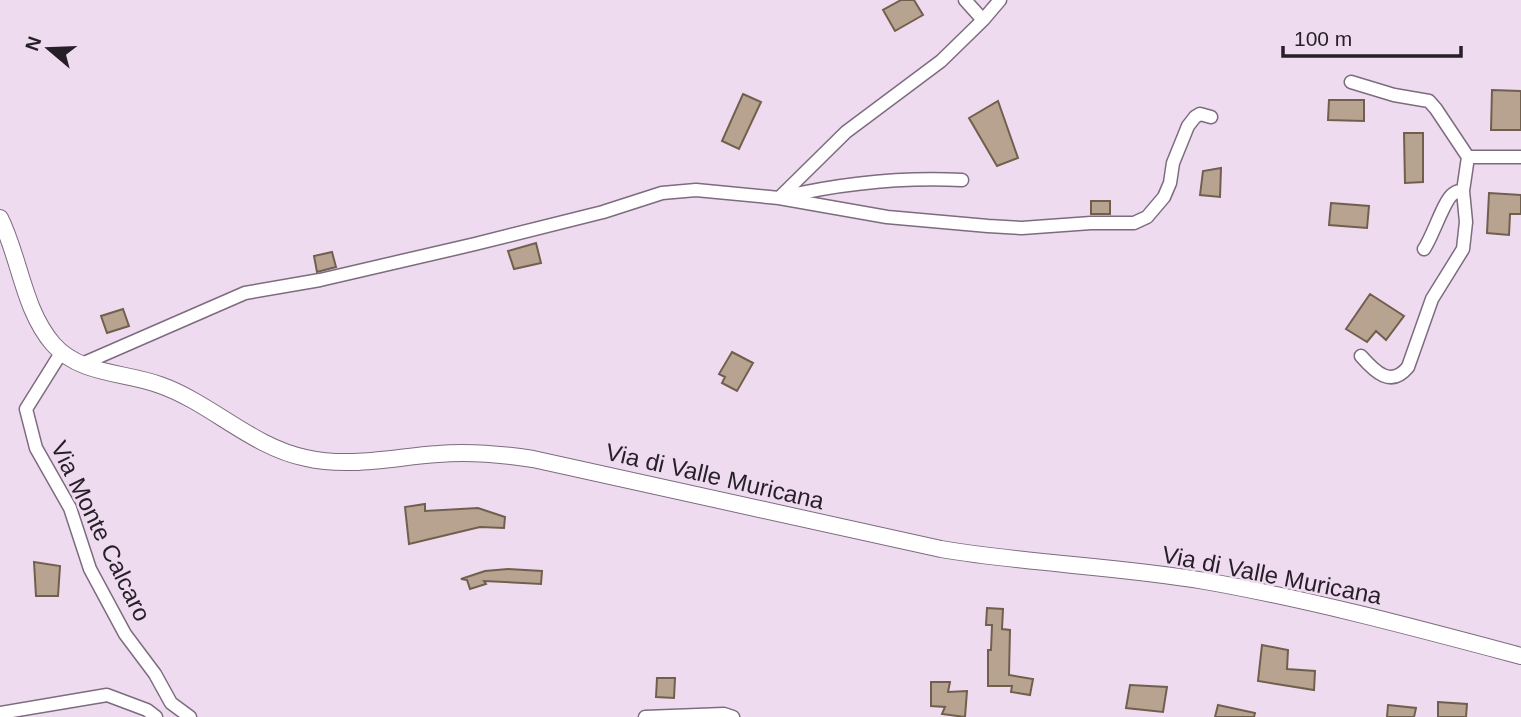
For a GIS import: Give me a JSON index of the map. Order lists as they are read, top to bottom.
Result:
{
  "streets": {
    "street": ["Via di Valle Muricana", "Via Monte Calcaro"]
  },
  "crossings": [
    ["Via di Valle Muricana", "Via Monte Calcaro"]
  ],
  "scale_bar": "100 m",
  "north": "left"
}
